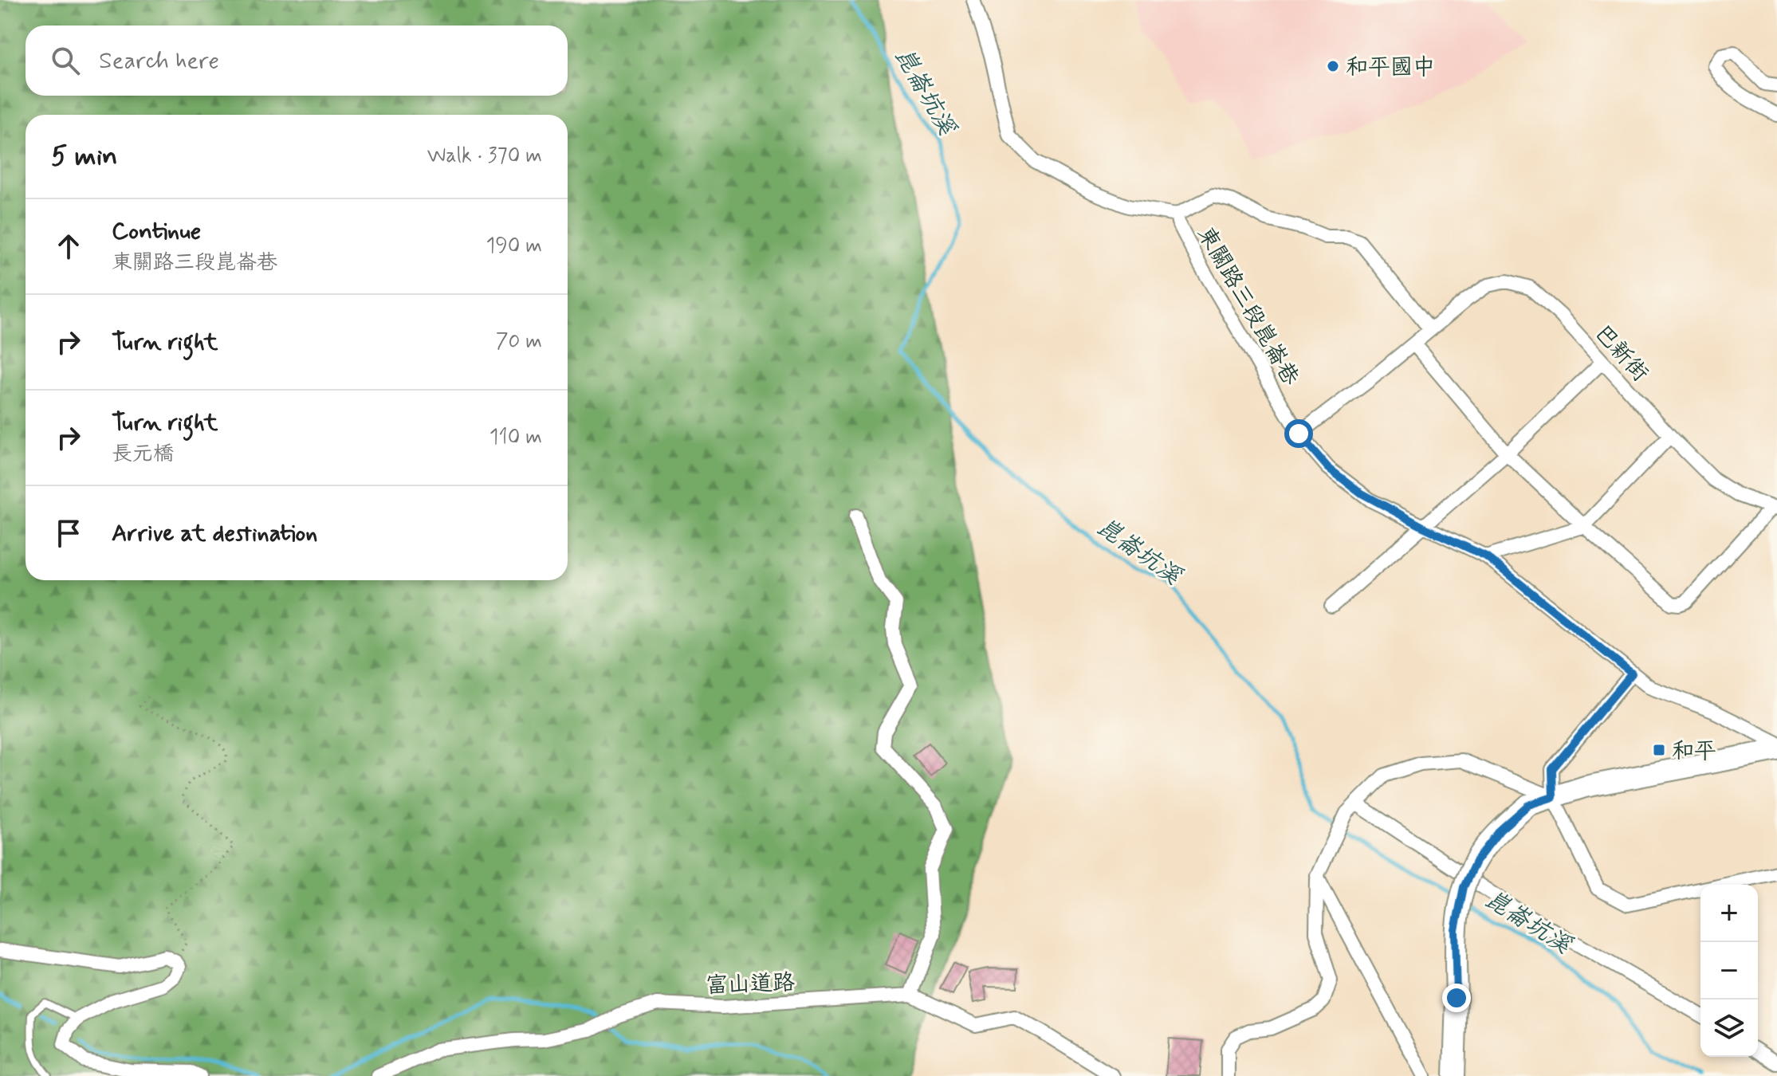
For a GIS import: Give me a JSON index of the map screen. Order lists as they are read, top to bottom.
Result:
{
  "streets": {
    "street": ["東關路三段崑崙巷", "巴新街", "富山道路"]
  },
  "crossings": [
    ["東關路三段崑崙巷", "巴新街"]
  ],
  "water": ["崑崙坑溪"],
  "places": {
    "other": ["和平國中"],
    "transit": ["和平"]
  },
  "page": {
    "search": "Search here",
    "heading": ["5 min", "Walk · 370 m"],
    "list": [
      ["Continue", "東關路三段崑崙巷", "190 m"],
      ["Turn right", "70 m"],
      ["Turn right", "長元橋", "110 m"],
      "Arrive at destination"
    ],
    "map_buttons": ["+", "−"]
  }
}
